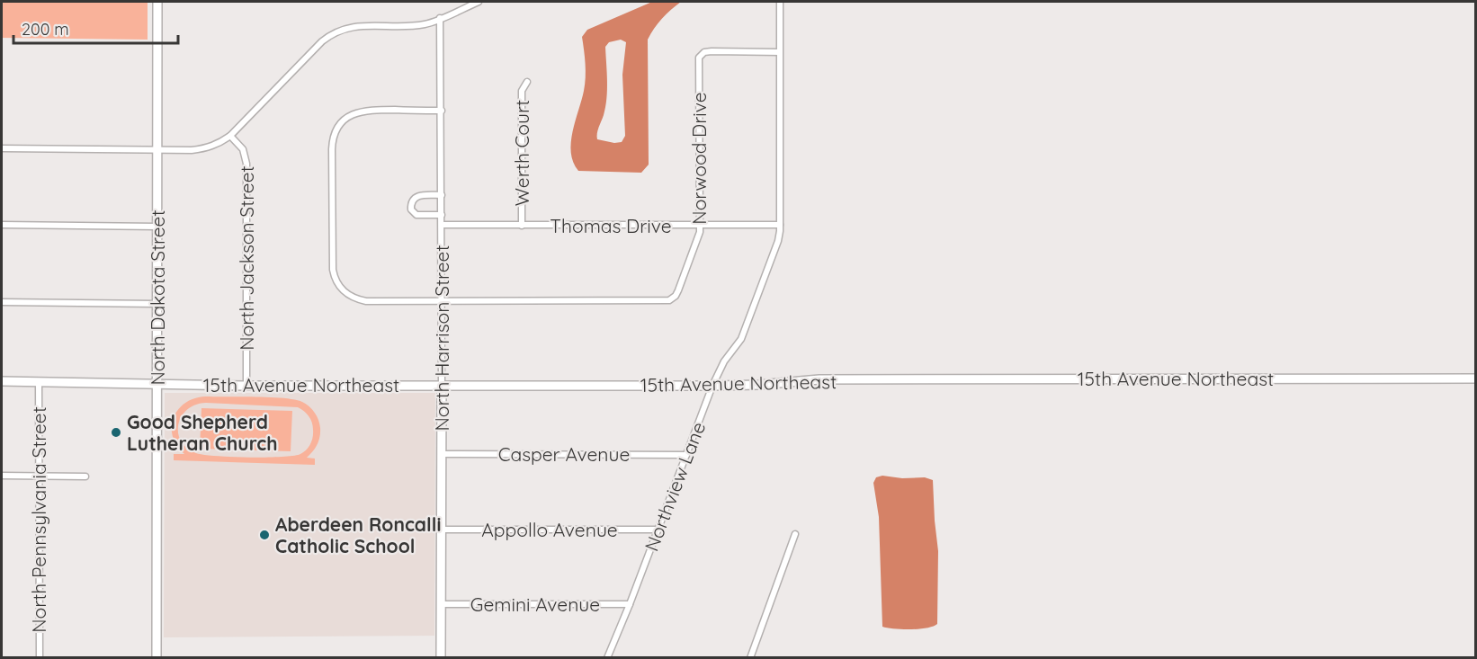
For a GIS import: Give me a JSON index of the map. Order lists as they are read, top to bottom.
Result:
{
  "streets": {
    "street": [
      "Werth Court",
      "Norwood Drive",
      "Thomas Drive",
      "North Jackson Street",
      "North Dakota Street",
      "North Harrison Street",
      "15th Avenue Northeast",
      "Casper Avenue",
      "Northview Lane",
      "North Pennsylvania Street",
      "Appollo Avenue",
      "Gemini Avenue"
    ]
  },
  "crossings": [
    ["Werth Court", "Thomas Drive"],
    ["Norwood Drive", "Thomas Drive"],
    ["Norwood Drive", "North Harrison Street"],
    ["Norwood Drive", "Northview Lane"],
    ["Thomas Drive", "North Harrison Street"],
    ["Thomas Drive", "Northview Lane"],
    ["North Jackson Street", "15th Avenue Northeast"],
    ["North Dakota Street", "15th Avenue Northeast"],
    ["North Harrison Street", "15th Avenue Northeast"],
    ["North Harrison Street", "Casper Avenue"],
    ["North Harrison Street", "Appollo Avenue"],
    ["North Harrison Street", "Gemini Avenue"],
    ["15th Avenue Northeast", "Northview Lane"],
    ["15th Avenue Northeast", "North Pennsylvania Street"],
    ["Casper Avenue", "Northview Lane"],
    ["Northview Lane", "Appollo Avenue"],
    ["Northview Lane", "Gemini Avenue"]
  ],
  "places": ["Good Shepherd Lutheran Church", "Aberdeen Roncalli Catholic School"],
  "scale_bar": "200 m"
}
